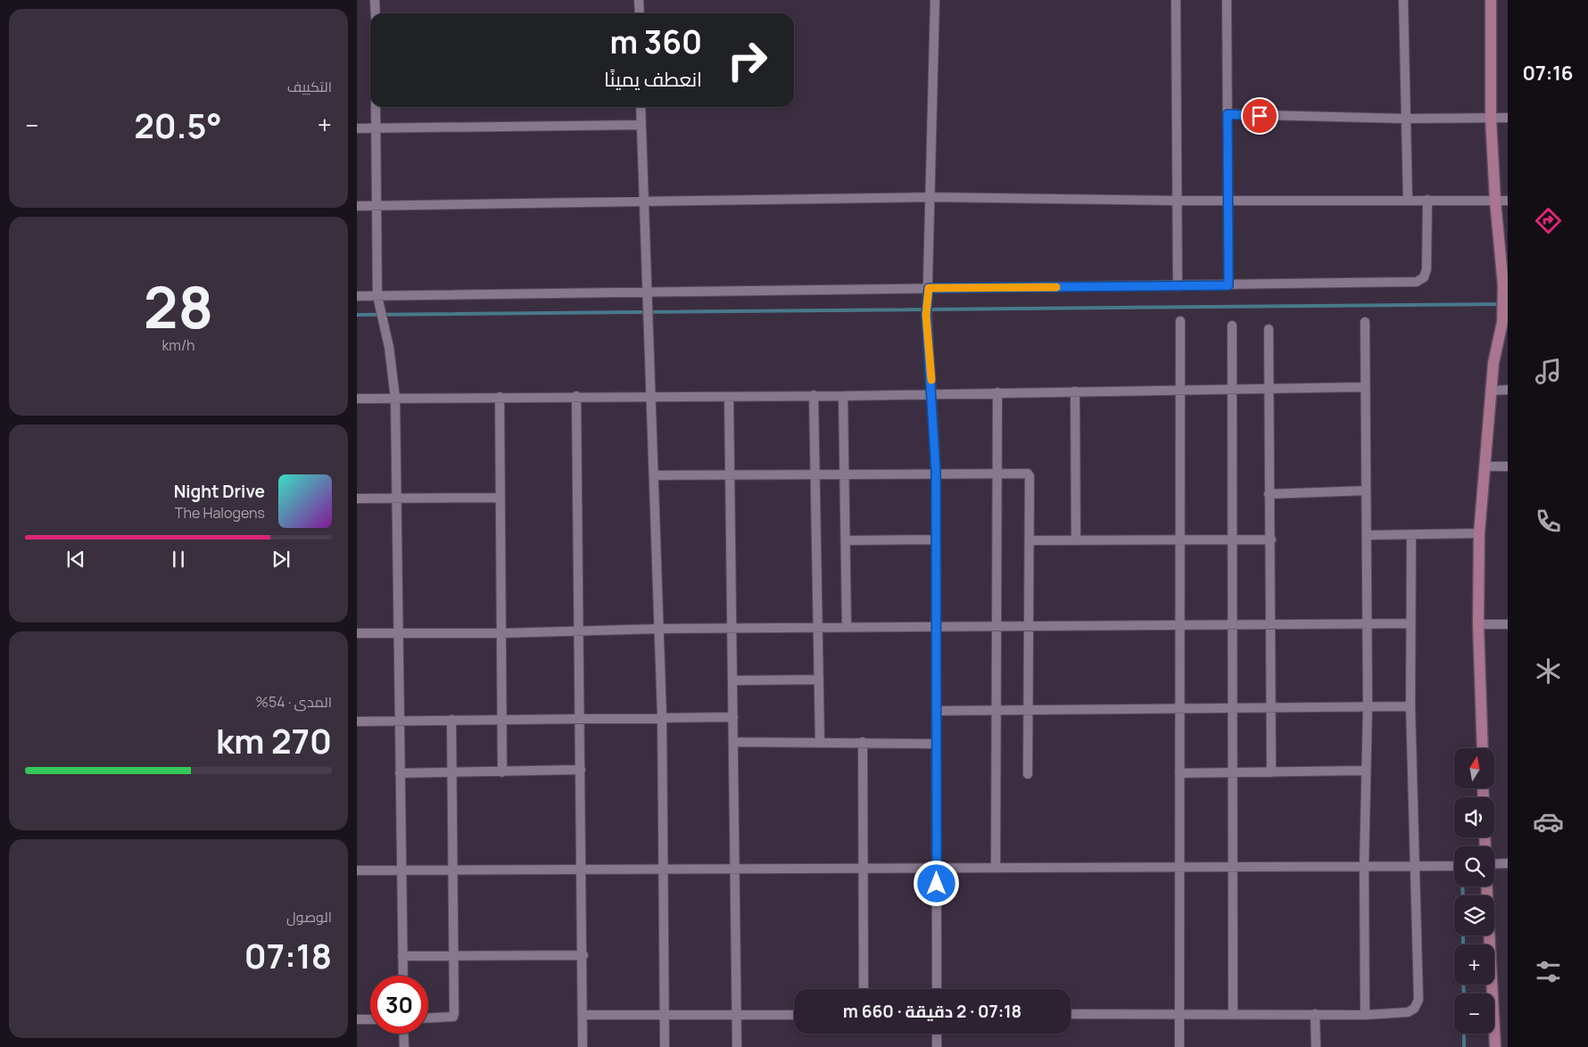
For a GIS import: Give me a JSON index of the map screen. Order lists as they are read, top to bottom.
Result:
{
  "north": "top",
  "page": {
    "tabs": "07:16",
    "tile": [
      "التكييف",
      ["28", "km/h"],
      ["المدى · 54%", "270 km"],
      ["الوصول", "07:18"]
    ],
    "turn": ["360 m", "انعطف يمينًا"],
    "heat": ["−", "20.5°", "+"],
    "song": ["Night Drive", "The Halogens"],
    "map_buttons": ["+", "−"],
    "limit": "30",
    "trip": "07:18 · 2 دقيقة · 660 m"
  }
}
